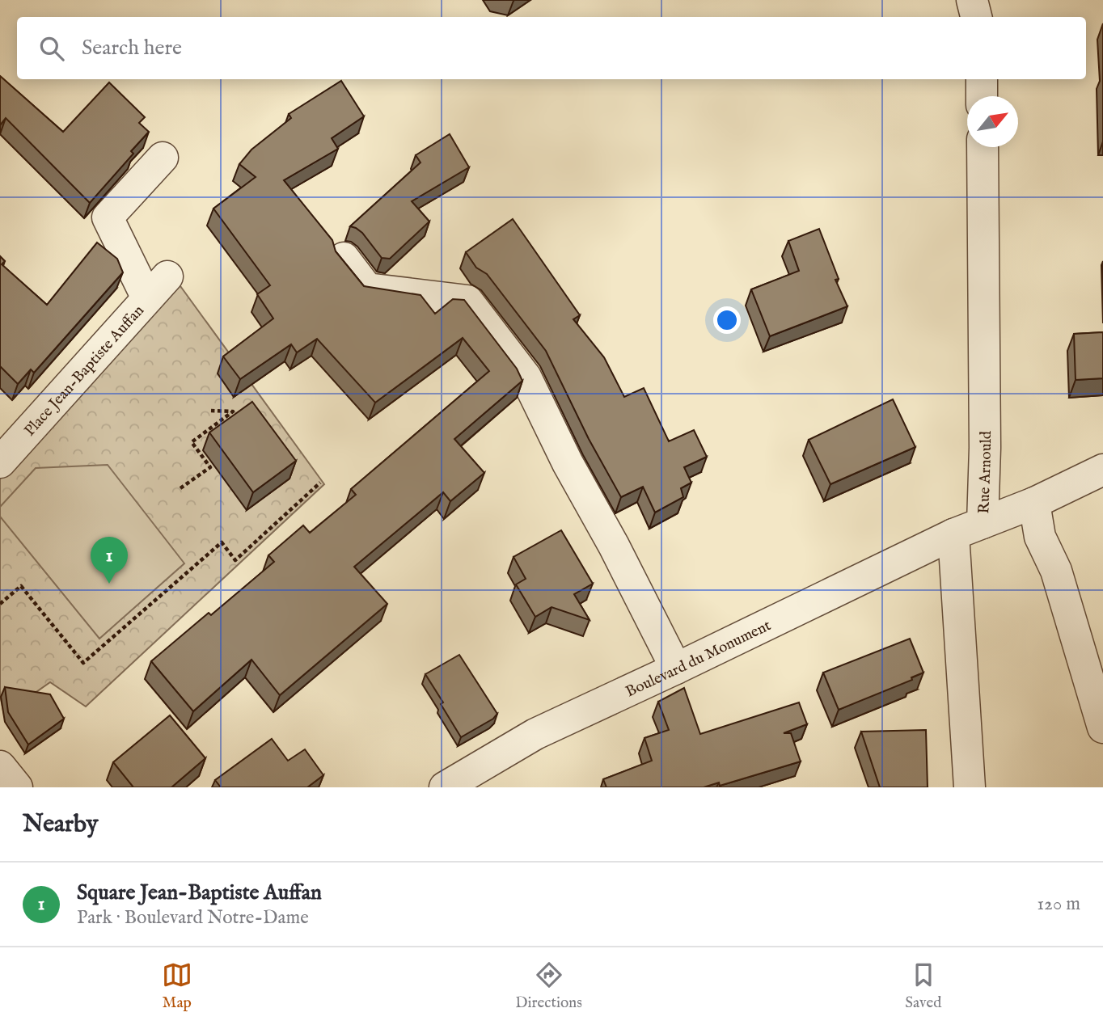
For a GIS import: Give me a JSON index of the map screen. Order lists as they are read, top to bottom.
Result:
{
  "streets": {
    "street": ["Place Jean-Baptiste Auffan", "Rue Arnould", "Boulevard du Monument"]
  },
  "crossings": [
    ["Rue Arnould", "Boulevard du Monument"]
  ],
  "north": "top right",
  "page": {
    "search": "Search here",
    "pins": "1",
    "heading": "Nearby",
    "list": [
      {
        "mark": "1",
        "name": "Square Jean-Baptiste Auffan",
        "note": "Park · Boulevard Notre-Dame",
        "value": "120 m"
      }
    ],
    "nav": ["Map", "Directions", "Saved"]
  }
}
